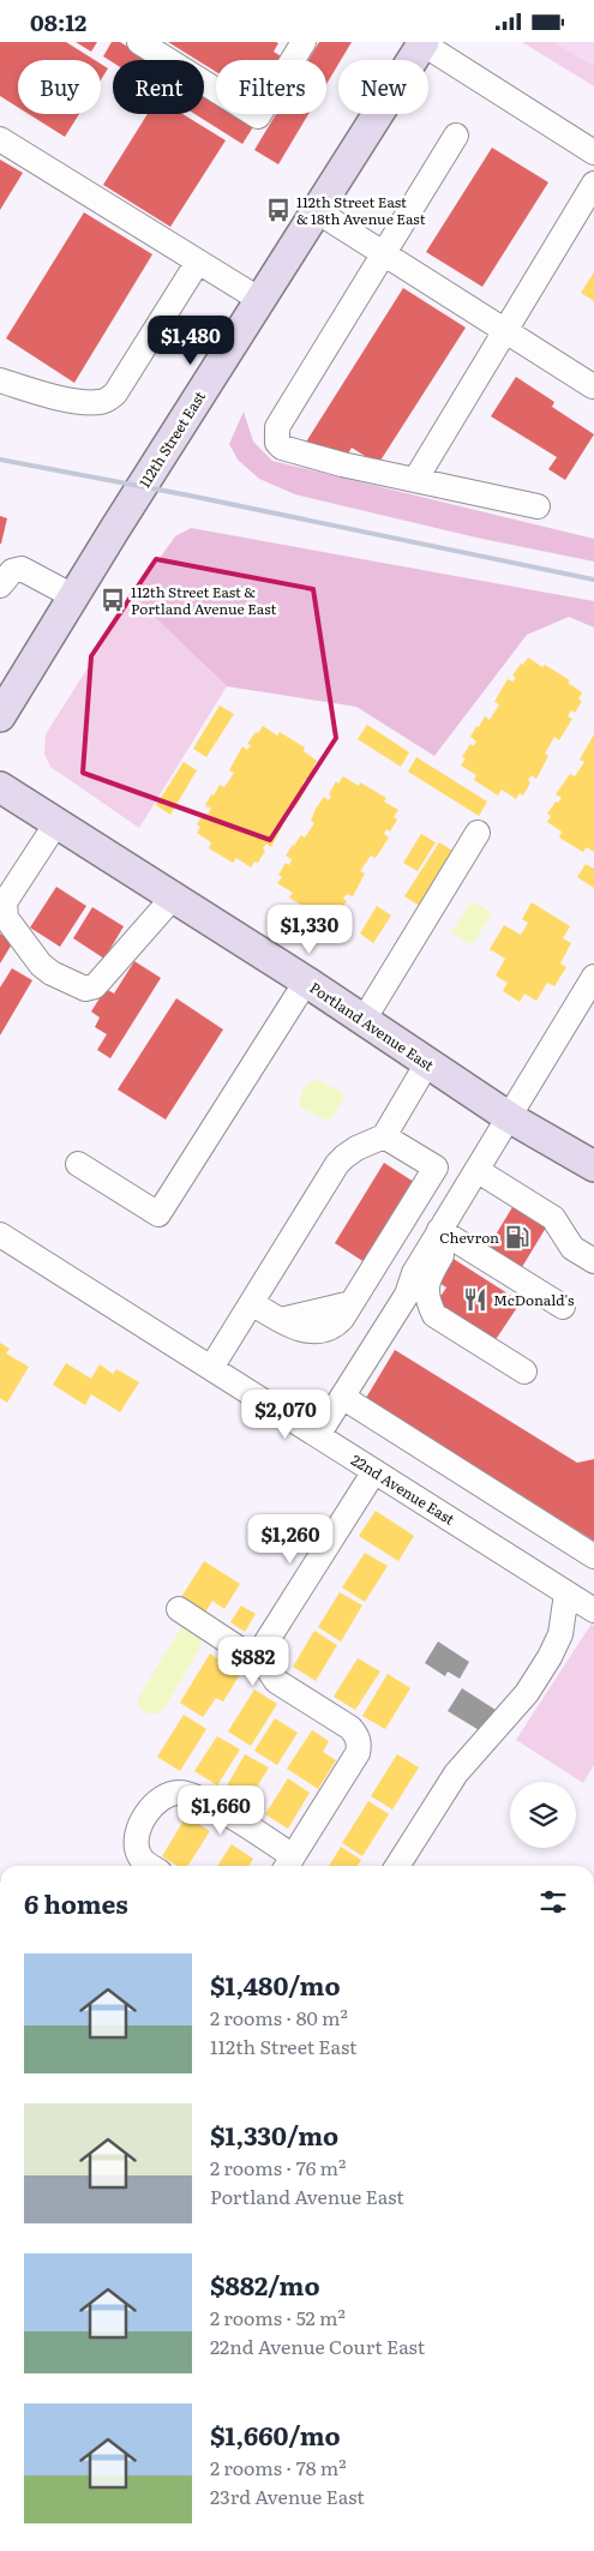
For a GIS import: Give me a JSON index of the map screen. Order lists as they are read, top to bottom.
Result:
{
  "streets": {
    "main road": ["112th Street East", "Portland Avenue East"],
    "street": ["22nd Avenue East"]
  },
  "places": {
    "bus stop": ["112th Street East & 18th Avenue East", "112th Street East & Portland Avenue East"],
    "fuel station": ["Chevron"],
    "restaurant": ["McDonald's"]
  },
  "page": {
    "status": "08:12",
    "chip": [
      "Buy",
      "Rent",
      "Filters",
      "New"
    ],
    "price": [
      "$1,480",
      "$1,330",
      "$2,070",
      "$1,260",
      "$882",
      "$1,660"
    ],
    "heading": "6 homes",
    "list": [
      {
        "name": "$1,480/mo",
        "note": "2 rooms · 80 m² · 112th Street East"
      },
      {
        "name": "$1,330/mo",
        "note": "2 rooms · 76 m² · Portland Avenue East"
      },
      {
        "name": "$882/mo",
        "note": "2 rooms · 52 m² · 22nd Avenue Court East"
      },
      {
        "name": "$1,660/mo",
        "note": "2 rooms · 78 m² · 23rd Avenue East"
      }
    ]
  }
}
